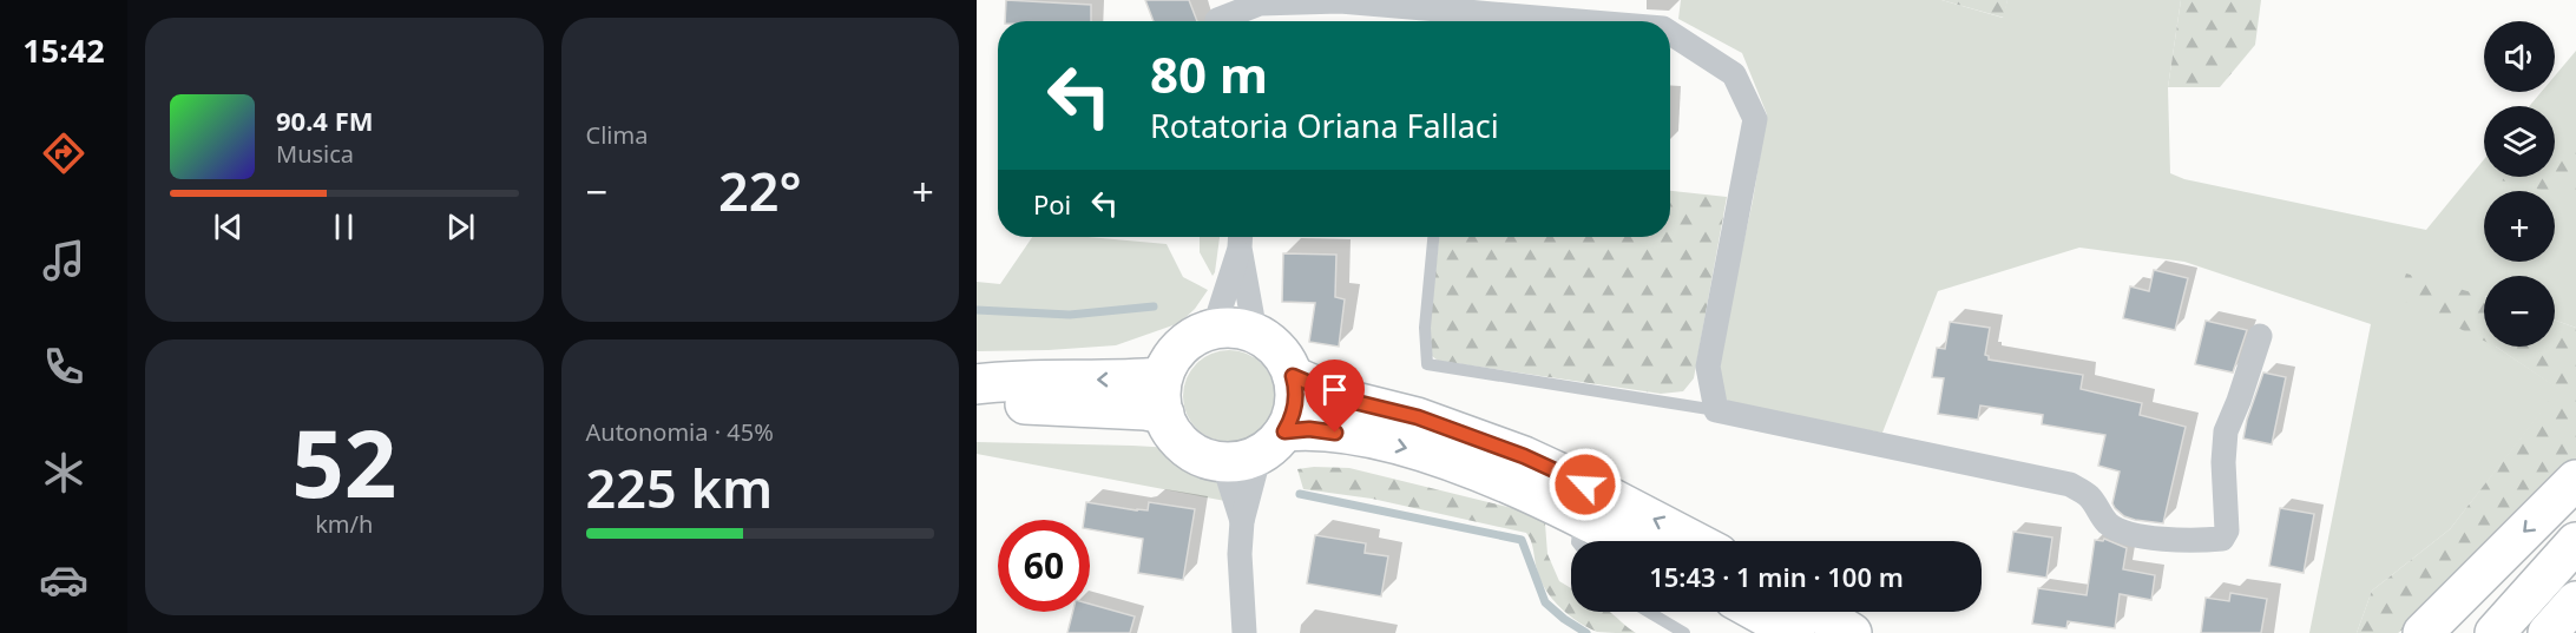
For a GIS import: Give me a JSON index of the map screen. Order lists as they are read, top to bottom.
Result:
{
  "page": {
    "tabs": "15:42",
    "tile": [
      "Clima",
      ["52", "km/h"],
      ["Autonomia · 45%", "225 km"]
    ],
    "map_buttons": ["+", "−"],
    "turn": ["80 m", "Rotatoria Oriana Fallaci"],
    "song": ["90.4 FM", "Musica"],
    "heat": ["−", "22°", "+"],
    "then": "Poi",
    "limit": "60",
    "trip": "15:43 · 1 min · 100 m"
  }
}
